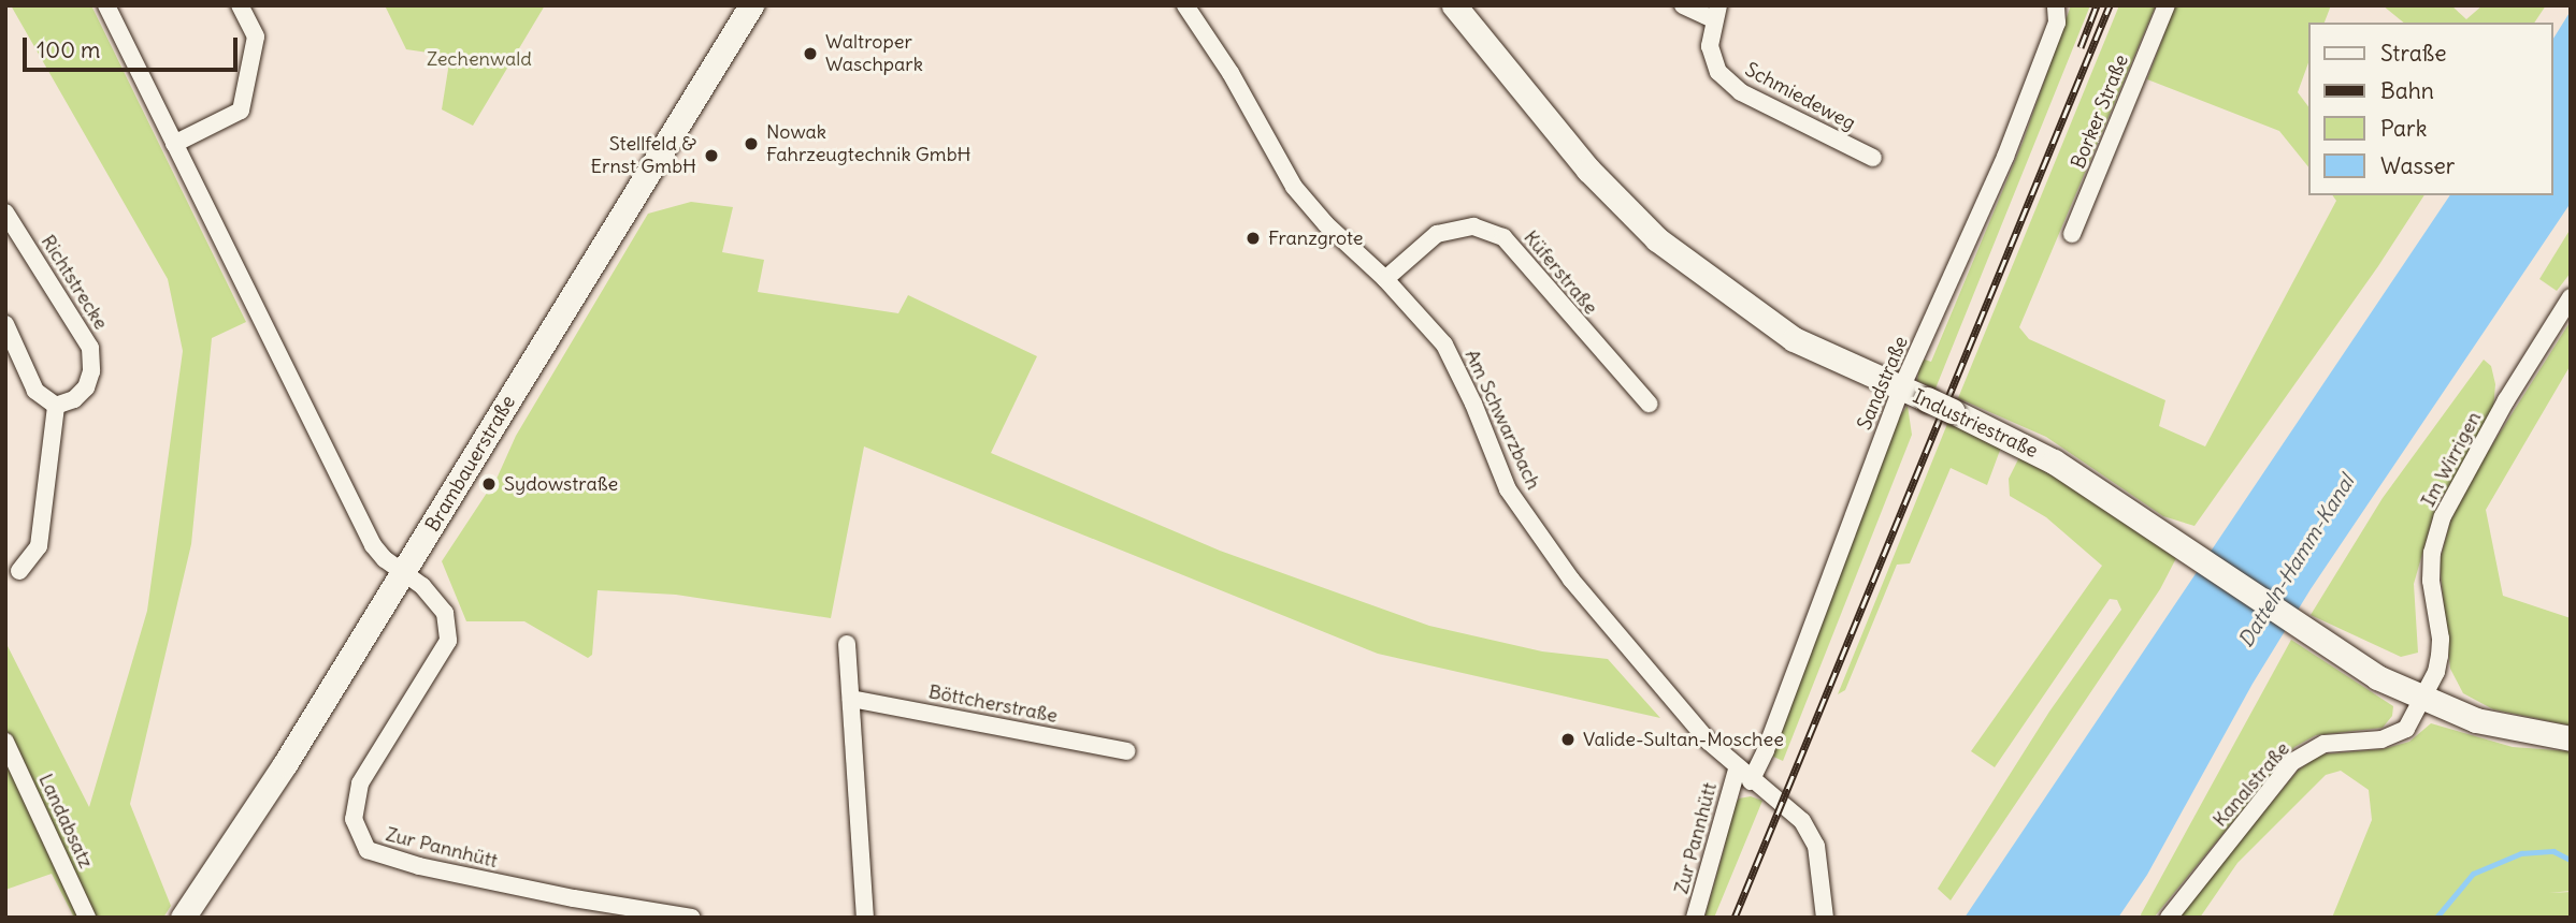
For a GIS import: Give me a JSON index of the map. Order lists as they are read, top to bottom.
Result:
{
  "streets": {
    "main road": ["Industriestraße", "Brambauerstraße"],
    "street": [
      "Schmiedeweg",
      "Borker Straße",
      "Küferstraße",
      "Richtstrecke",
      "Sandstraße",
      "Am Schwarzbach",
      "Im Wirrigen",
      "Böttcherstraße",
      "Kanalstraße",
      "Landabsatz",
      "Zur Pannhütt"
    ]
  },
  "crossings": [
    ["Küferstraße", "Am Schwarzbach"],
    ["Sandstraße", "Am Schwarzbach"],
    ["Sandstraße", "Industriestraße"],
    ["Am Schwarzbach", "Zur Pannhütt"],
    ["Industriestraße", "Im Wirrigen"],
    ["Industriestraße", "Kanalstraße"],
    ["Im Wirrigen", "Kanalstraße"],
    ["Brambauerstraße", "Zur Pannhütt"]
  ],
  "water": ["Datteln-Hamm-Kanal"],
  "parks": ["Zechenwald"],
  "places": [
    "Waltroper Waschpark",
    "Nowak Fahrzeugtechnik GmbH",
    "Stellfeld & Ernst GmbH",
    "Franzgrote",
    "Sydowstraße",
    "Valide-Sultan-Moschee"
  ],
  "legend": [
    "Straße",
    "Bahn",
    "Park",
    "Wasser"
  ],
  "scale_bar": "100 m"
}
